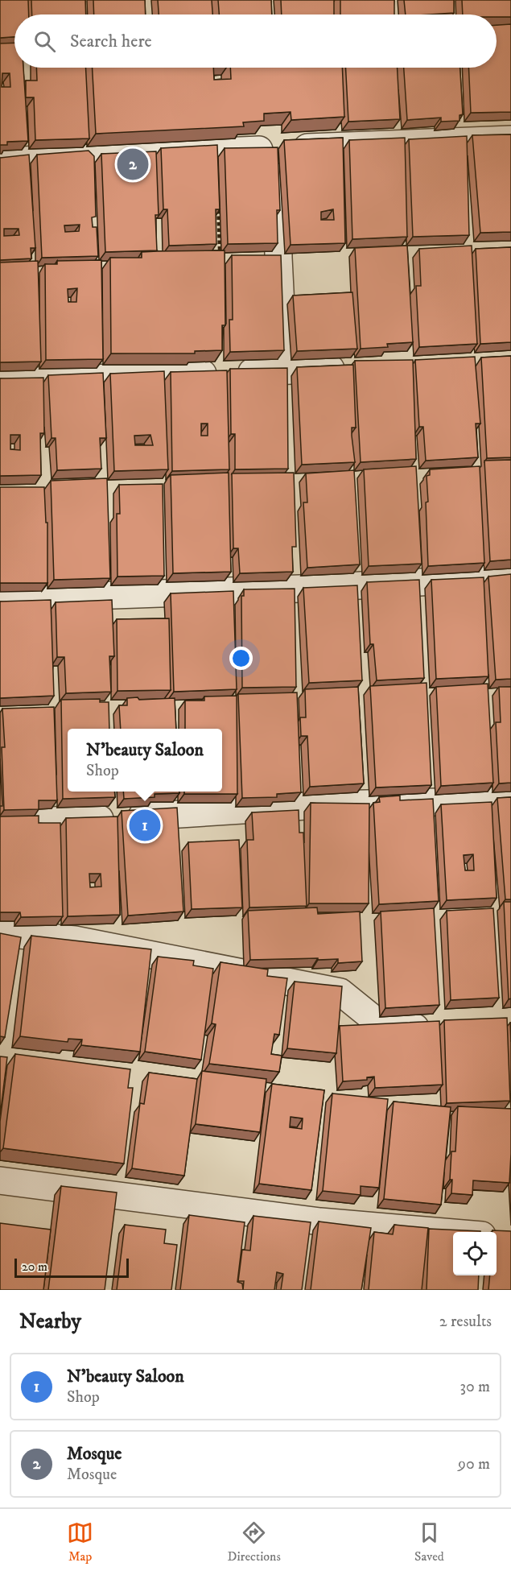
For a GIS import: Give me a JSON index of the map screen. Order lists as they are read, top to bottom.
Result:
{
  "scale_bar": "20 m",
  "page": {
    "search": "Search here",
    "pins": ["2", "1"],
    "popup": ["N'beauty Saloon", "Shop"],
    "scale": "20 m",
    "heading": ["Nearby", "2 results"],
    "list": [
      {
        "mark": "1",
        "name": "N'beauty Saloon",
        "note": "Shop",
        "value": "30 m"
      },
      {
        "mark": "2",
        "name": "Mosque",
        "note": "Mosque",
        "value": "90 m"
      }
    ],
    "nav": ["Map", "Directions", "Saved"]
  }
}
